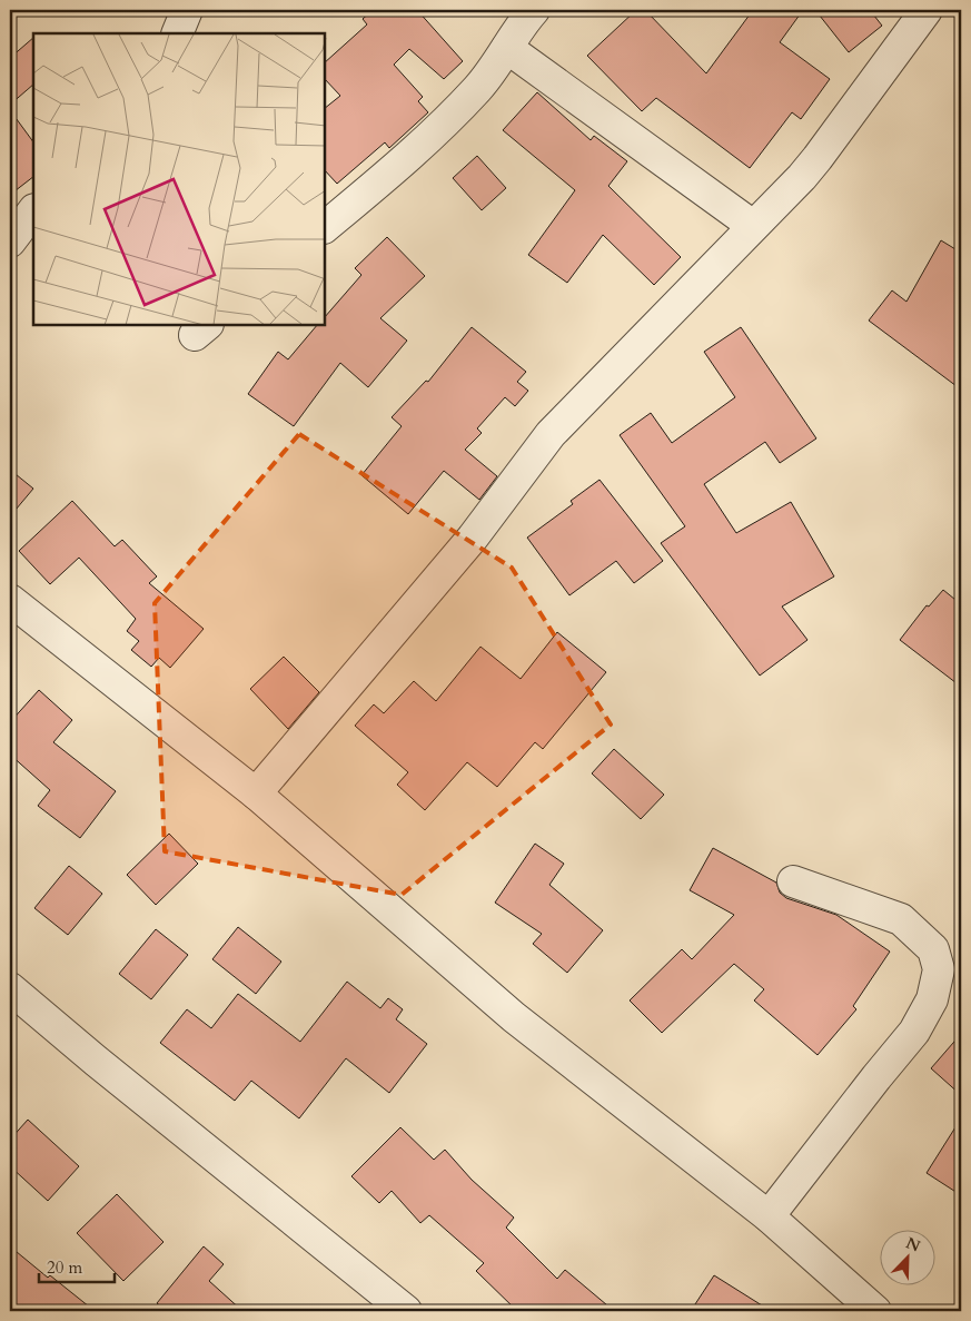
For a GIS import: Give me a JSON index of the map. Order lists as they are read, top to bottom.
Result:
{
  "scale_bar": "20 m",
  "north": "top right"
}
